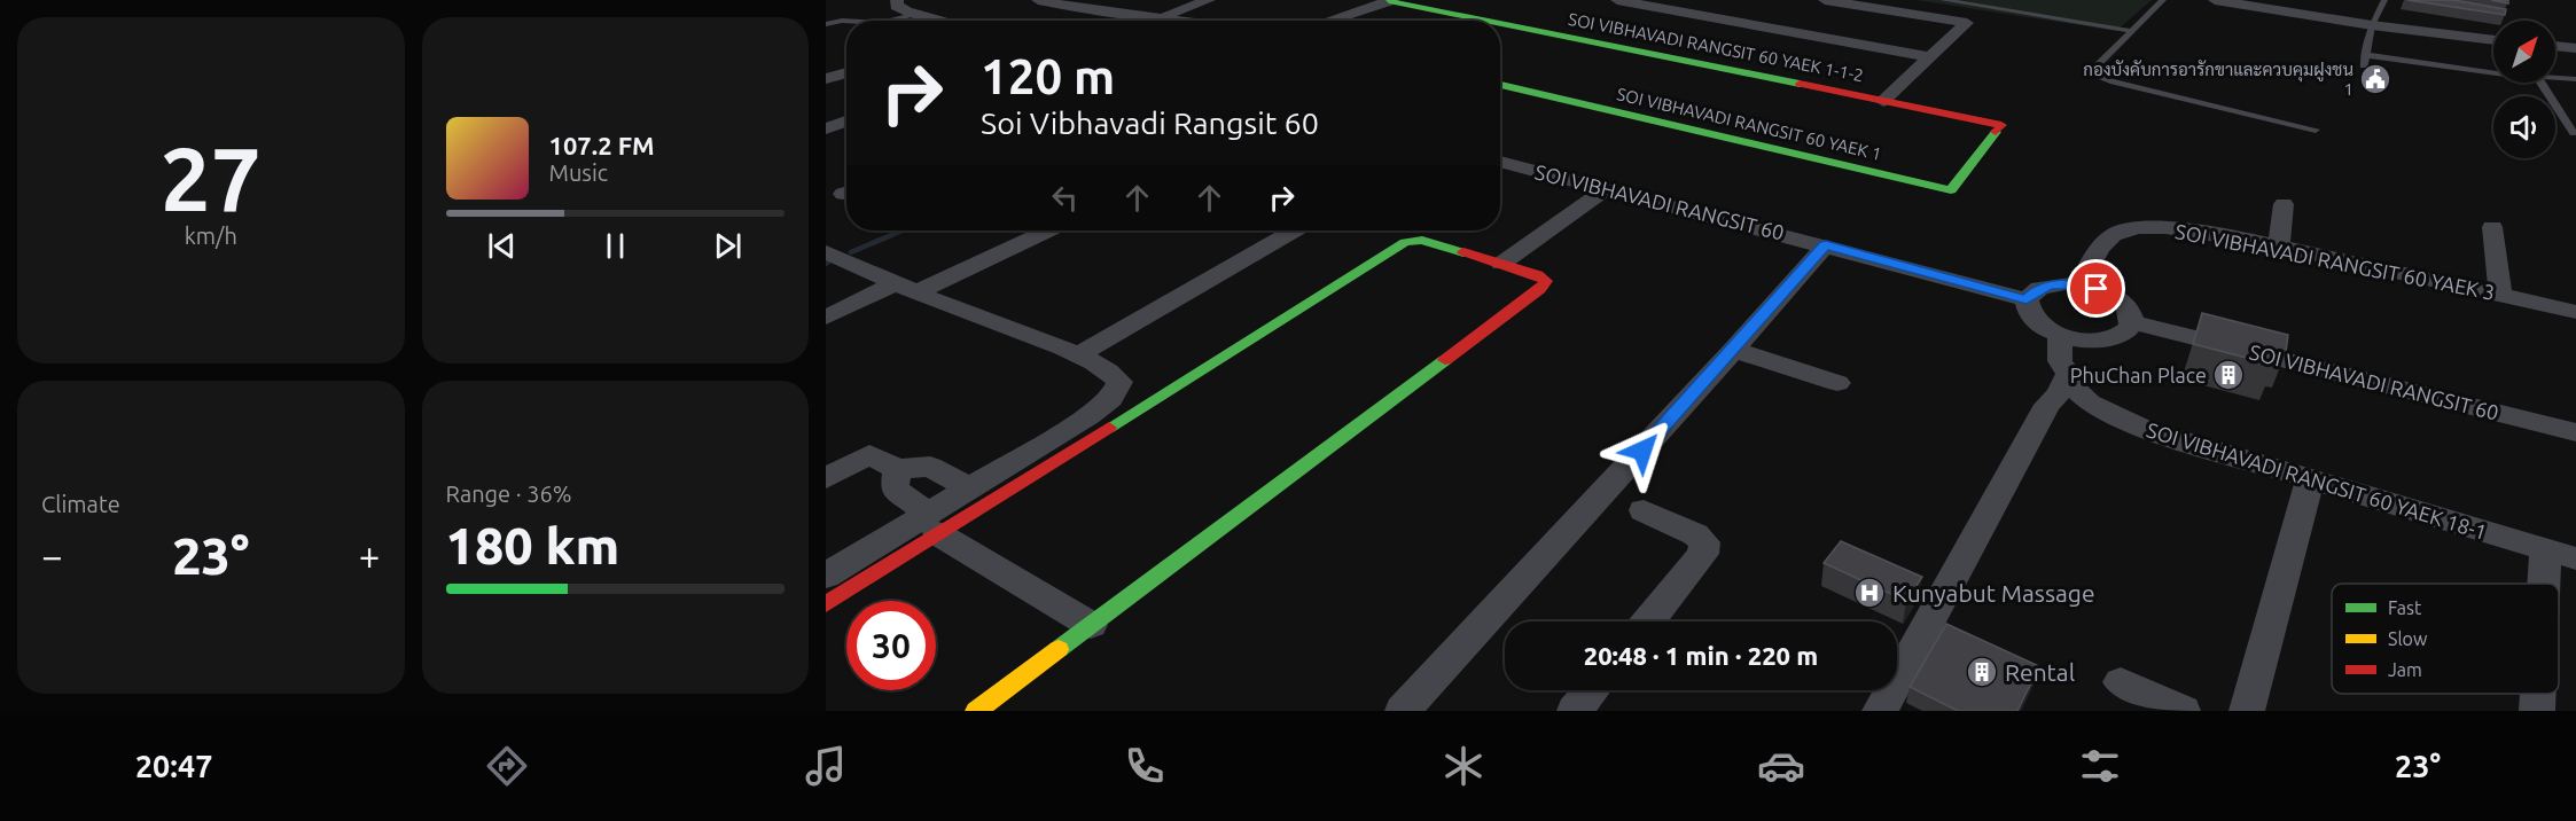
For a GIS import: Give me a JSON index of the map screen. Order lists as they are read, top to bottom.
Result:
{
  "streets": {
    "street": [
      "SOI VIBHAVADI RANGSIT 60 YAEK 1-1-2",
      "SOI VIBHAVADI RANGSIT 60 YAEK 1",
      "SOI VIBHAVADI RANGSIT 60",
      "SOI VIBHAVADI RANGSIT 60 YAEK 3",
      "SOI VIBHAVADI RANGSIT 60 YAEK 18-1"
    ]
  },
  "crossings": [
    ["SOI VIBHAVADI RANGSIT 60 YAEK 1-1-2", "SOI VIBHAVADI RANGSIT 60 YAEK 1"]
  ],
  "places": {
    "public building": ["กองบังคับการอารักขาและควบคุมฝูงชน 1"],
    "building": ["PhuChan Place", "Rental"],
    "hospital": ["Kunyabut Massage"]
  },
  "legend": ["Fast", "Slow", "Jam"],
  "north": "top right",
  "page": {
    "tile": [
      ["27", "km/h"],
      "Climate",
      ["Range · 36%", "180 km"]
    ],
    "turn": ["120 m", "Soi Vibhavadi Rangsit 60"],
    "song": ["107.2 FM", "Music"],
    "heat": ["−", "23°", "+"],
    "limit": "30",
    "trip": "20:48 · 1 min · 220 m",
    "tabs": ["20:47", "23°"]
  }
}
